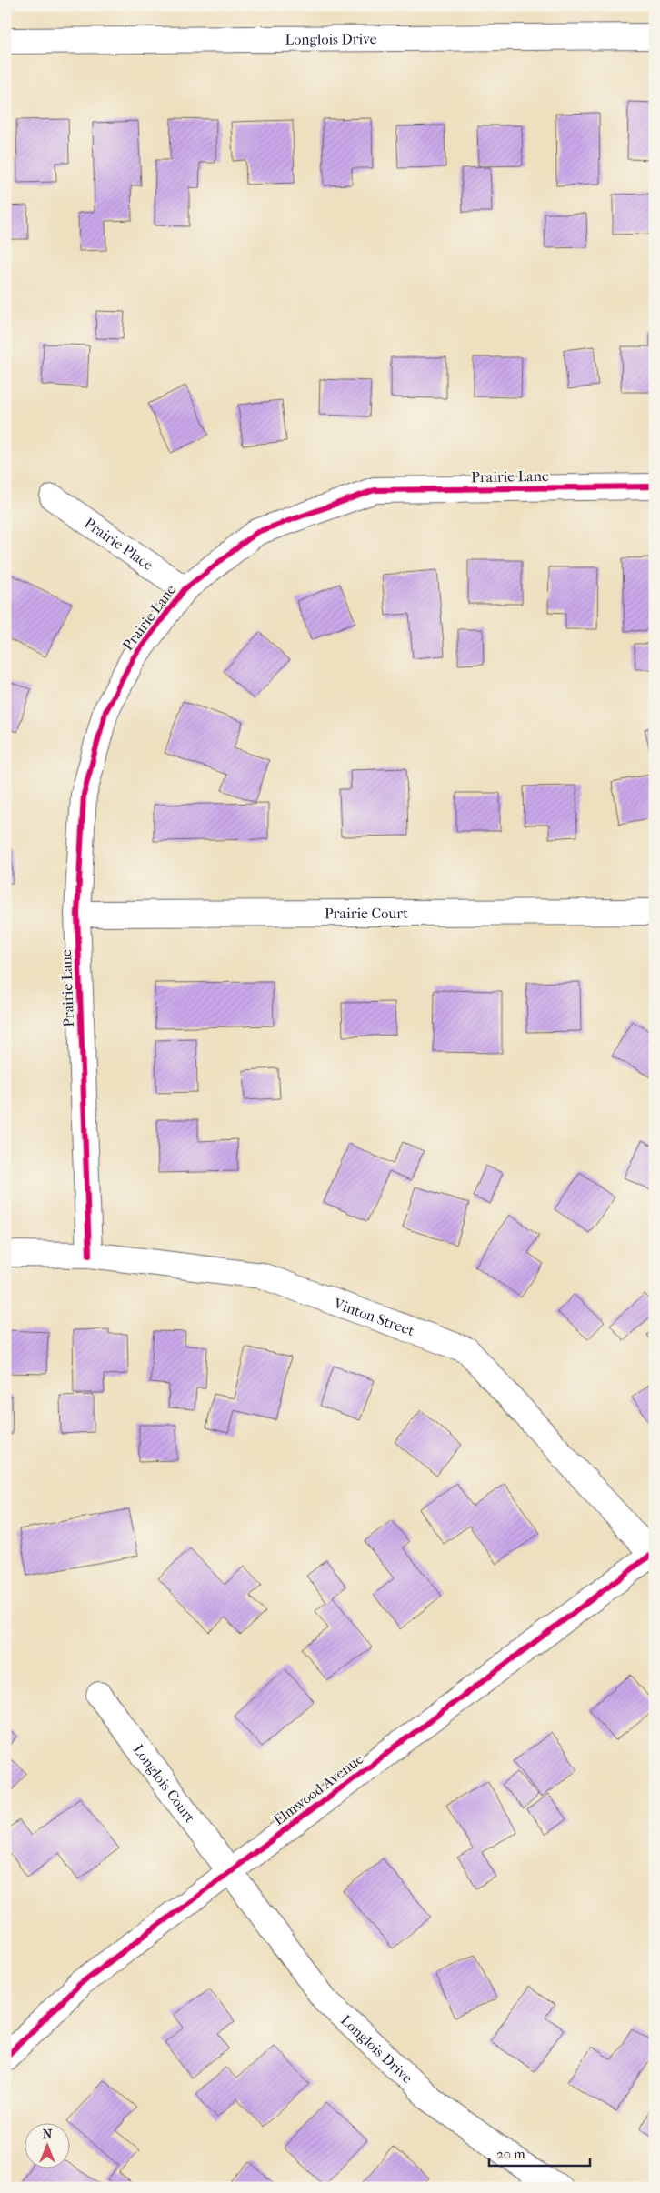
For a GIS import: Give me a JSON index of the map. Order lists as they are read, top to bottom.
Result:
{
  "streets": {
    "street": [
      "Longlois Drive",
      "Prairie Lane",
      "Prairie Place",
      "Prairie Court",
      "Vinton Street",
      "Longlois Court",
      "Elmwood Avenue"
    ]
  },
  "crossings": [
    ["Longlois Drive", "Longlois Court"],
    ["Longlois Drive", "Elmwood Avenue"],
    ["Prairie Lane", "Prairie Place"],
    ["Prairie Lane", "Prairie Court"],
    ["Prairie Lane", "Vinton Street"],
    ["Vinton Street", "Elmwood Avenue"],
    ["Longlois Court", "Elmwood Avenue"]
  ],
  "scale_bar": "20 m",
  "north": "top"
}
